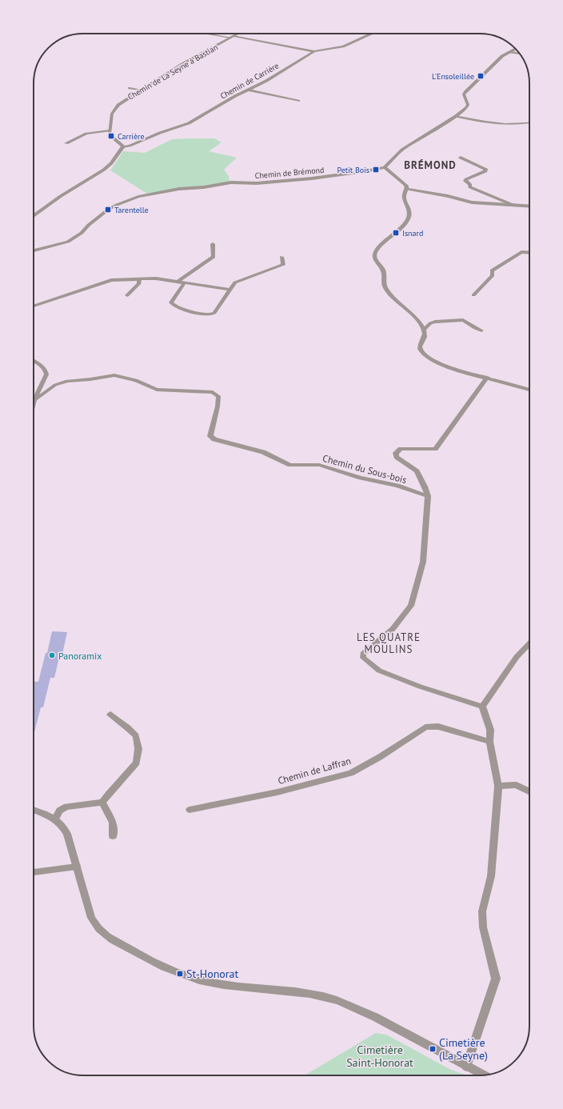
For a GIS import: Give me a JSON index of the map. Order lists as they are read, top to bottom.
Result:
{
  "streets": {
    "street": [
      "Chemin de La Seyne à Bastian",
      "Chemin de Carrière",
      "Chemin de Brémond",
      "Chemin du Sous-bois",
      "Chemin de Laffran"
    ]
  },
  "districts": ["BRÉMOND", "LES QUATRE MOULINS"],
  "parks": ["Cimetière Saint-Honorat"],
  "places": {
    "transit": [
      "L'Ensoleillée",
      "Carrière",
      "Petit Bois",
      "Tarentelle",
      "Isnard",
      "St-Honorat",
      "Cimetière (La Seyne)"
    ],
    "other": ["Panoramix"]
  }
}
